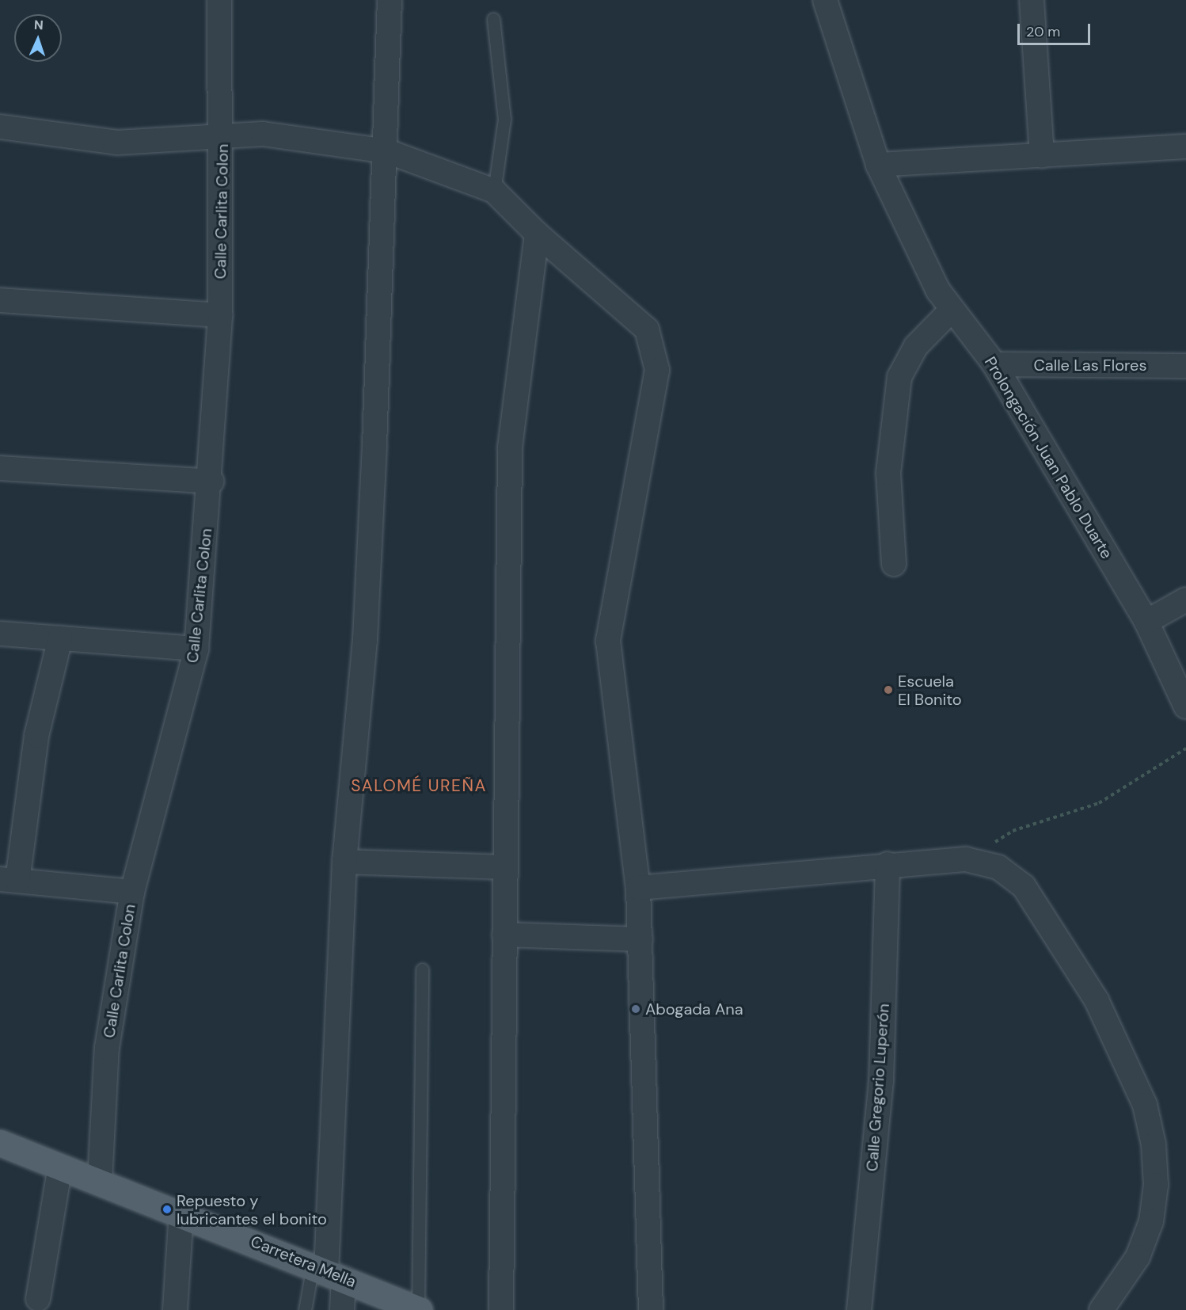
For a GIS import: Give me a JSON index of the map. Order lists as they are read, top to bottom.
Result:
{
  "streets": {
    "main road": ["Carretera Mella"],
    "street": [
      "Calle Carlita Colon",
      "Calle Las Flores",
      "Prolongación Juan Pablo Duarte",
      "Calle Gregorio Luperón"
    ]
  },
  "crossings": [
    ["Calle Carlita Colon", "Carretera Mella"],
    ["Calle Las Flores", "Prolongación Juan Pablo Duarte"]
  ],
  "districts": ["SALOMÉ UREÑA"],
  "places": ["Escuela El Bonito", "Abogada Ana", "Repuesto y lubricantes el bonito"],
  "scale_bar": "20 m",
  "north": "top"
}
